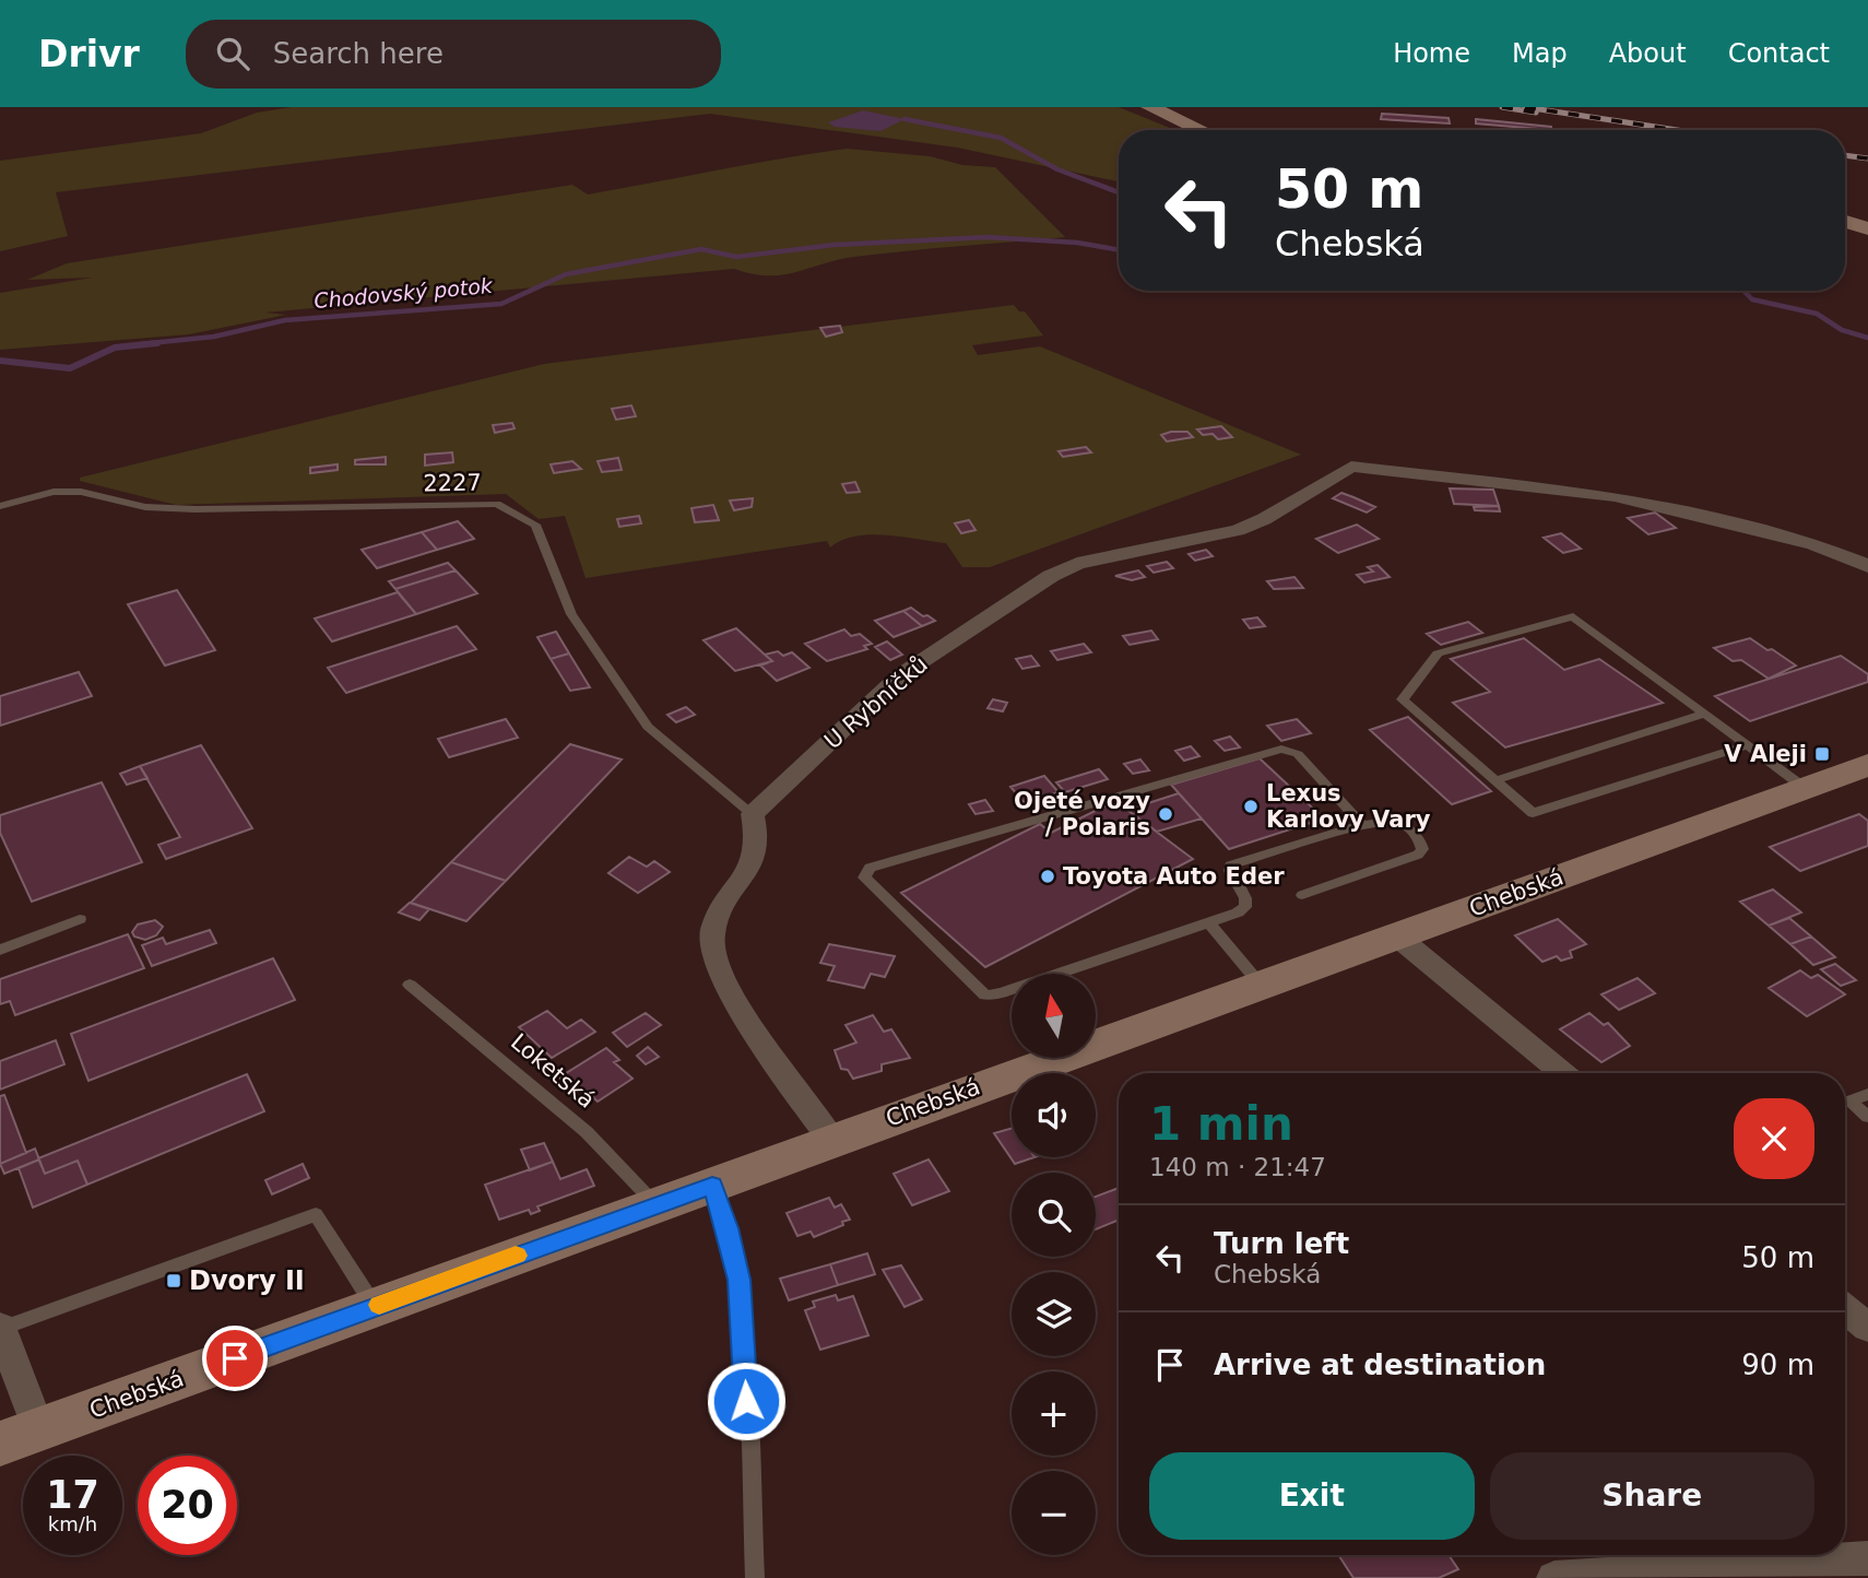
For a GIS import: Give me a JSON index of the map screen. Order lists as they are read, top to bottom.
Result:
{
  "streets": {
    "street": ["U Rybníčků", "Chebská"],
    "lane": ["2227", "Loketská"]
  },
  "crossings": [
    ["2227", "U Rybníčků"],
    ["Chebská", "Loketská"]
  ],
  "water": ["Chodovský potok"],
  "places": {
    "transit": ["V Aleji", "Dvory II"],
    "other": ["Lexus Karlovy Vary", "Ojeté vozy / Polaris", "Toyota Auto Eder"]
  },
  "north": "top",
  "page": {
    "header": "Drivr",
    "search": "Search here",
    "nav": [
      "Home",
      "Map",
      "About",
      "Contact"
    ],
    "turn": ["50 m", "Chebská"],
    "map_buttons": ["+", "−"],
    "heading": ["1 min", "140 m · 21:47"],
    "list": [
      {
        "name": "Turn left",
        "note": "Chebská",
        "value": "50 m"
      },
      {
        "name": "Arrive at destination",
        "value": "90 m"
      }
    ],
    "buttons": ["Exit", "Share"],
    "speed": "17 km/h",
    "limit": "20"
  }
}
